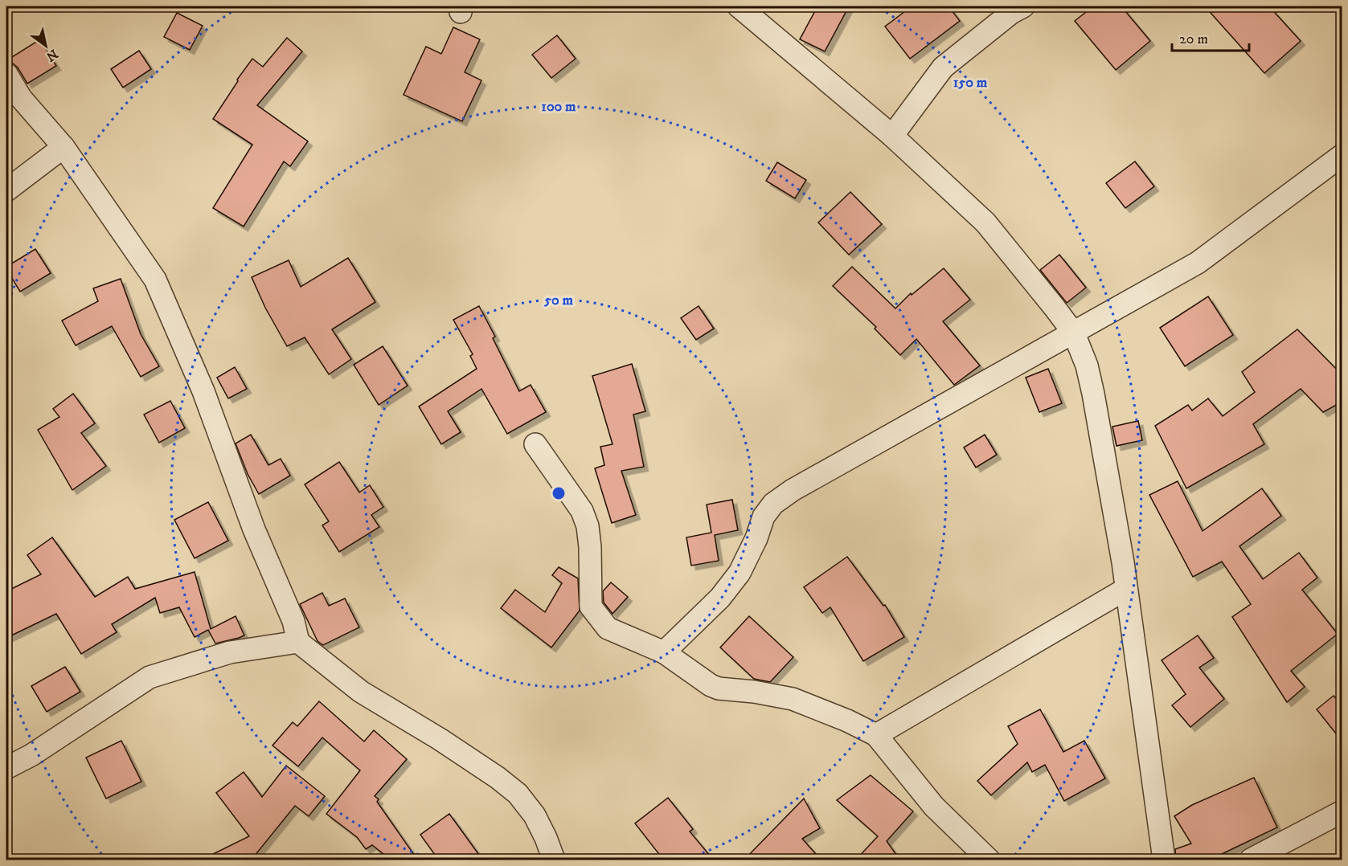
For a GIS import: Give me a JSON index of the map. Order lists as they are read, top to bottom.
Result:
{
  "scale_bar": "20 m",
  "north": "bottom right",
  "rings": ["150 m", "100 m", "50 m"]
}
